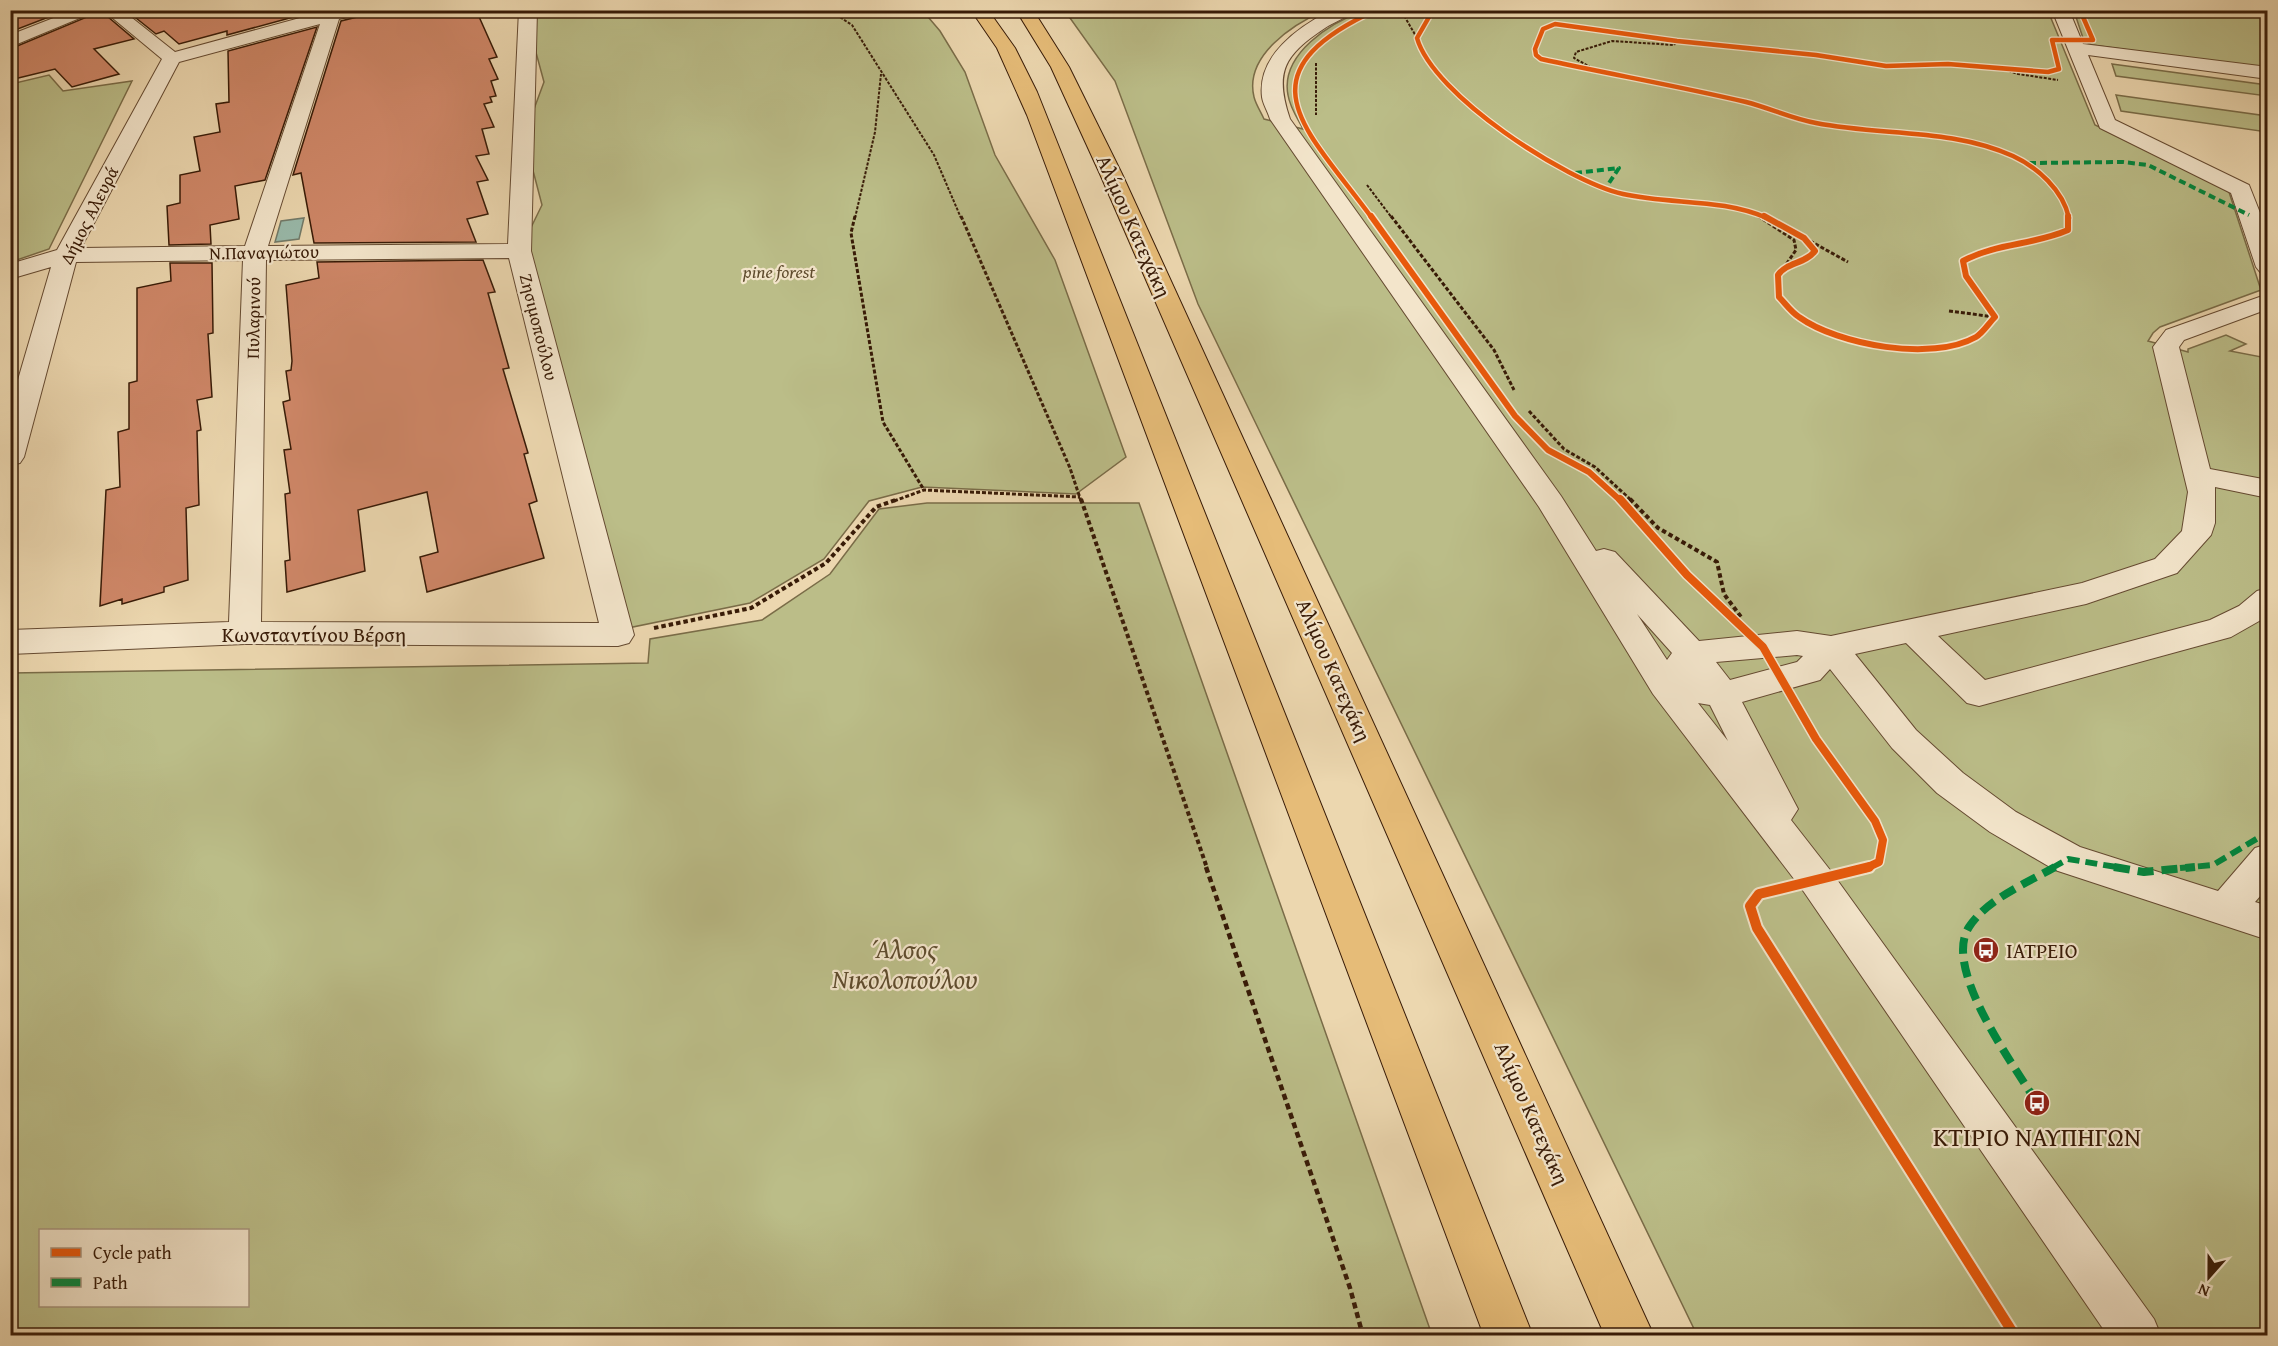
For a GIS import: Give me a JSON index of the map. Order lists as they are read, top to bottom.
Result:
{
  "streets": {
    "main road": ["Αλίμου Κατεχάκη"],
    "street": [
      "Δήμος Αλευρά",
      "Ν.Παναγιώτου",
      "Πυλαρινού",
      "Ζησιμοπούλου",
      "Κωνσταντίνου Βέρση"
    ]
  },
  "crossings": [
    ["Δήμος Αλευρά", "Ν.Παναγιώτου"],
    ["Ν.Παναγιώτου", "Πυλαρινού"],
    ["Ν.Παναγιώτου", "Ζησιμοπούλου"],
    ["Πυλαρινού", "Κωνσταντίνου Βέρση"],
    ["Ζησιμοπούλου", "Κωνσταντίνου Βέρση"]
  ],
  "parks": ["pine forest", "Άλσος Νικολοπούλου"],
  "places": {
    "bus stop": ["ΙΑΤΡΕΙΟ", "ΚΤΙΡΙΟ ΝΑΥΠΗΓΩΝ"]
  },
  "legend": ["Cycle path", "Path"],
  "north": "bottom"
}
